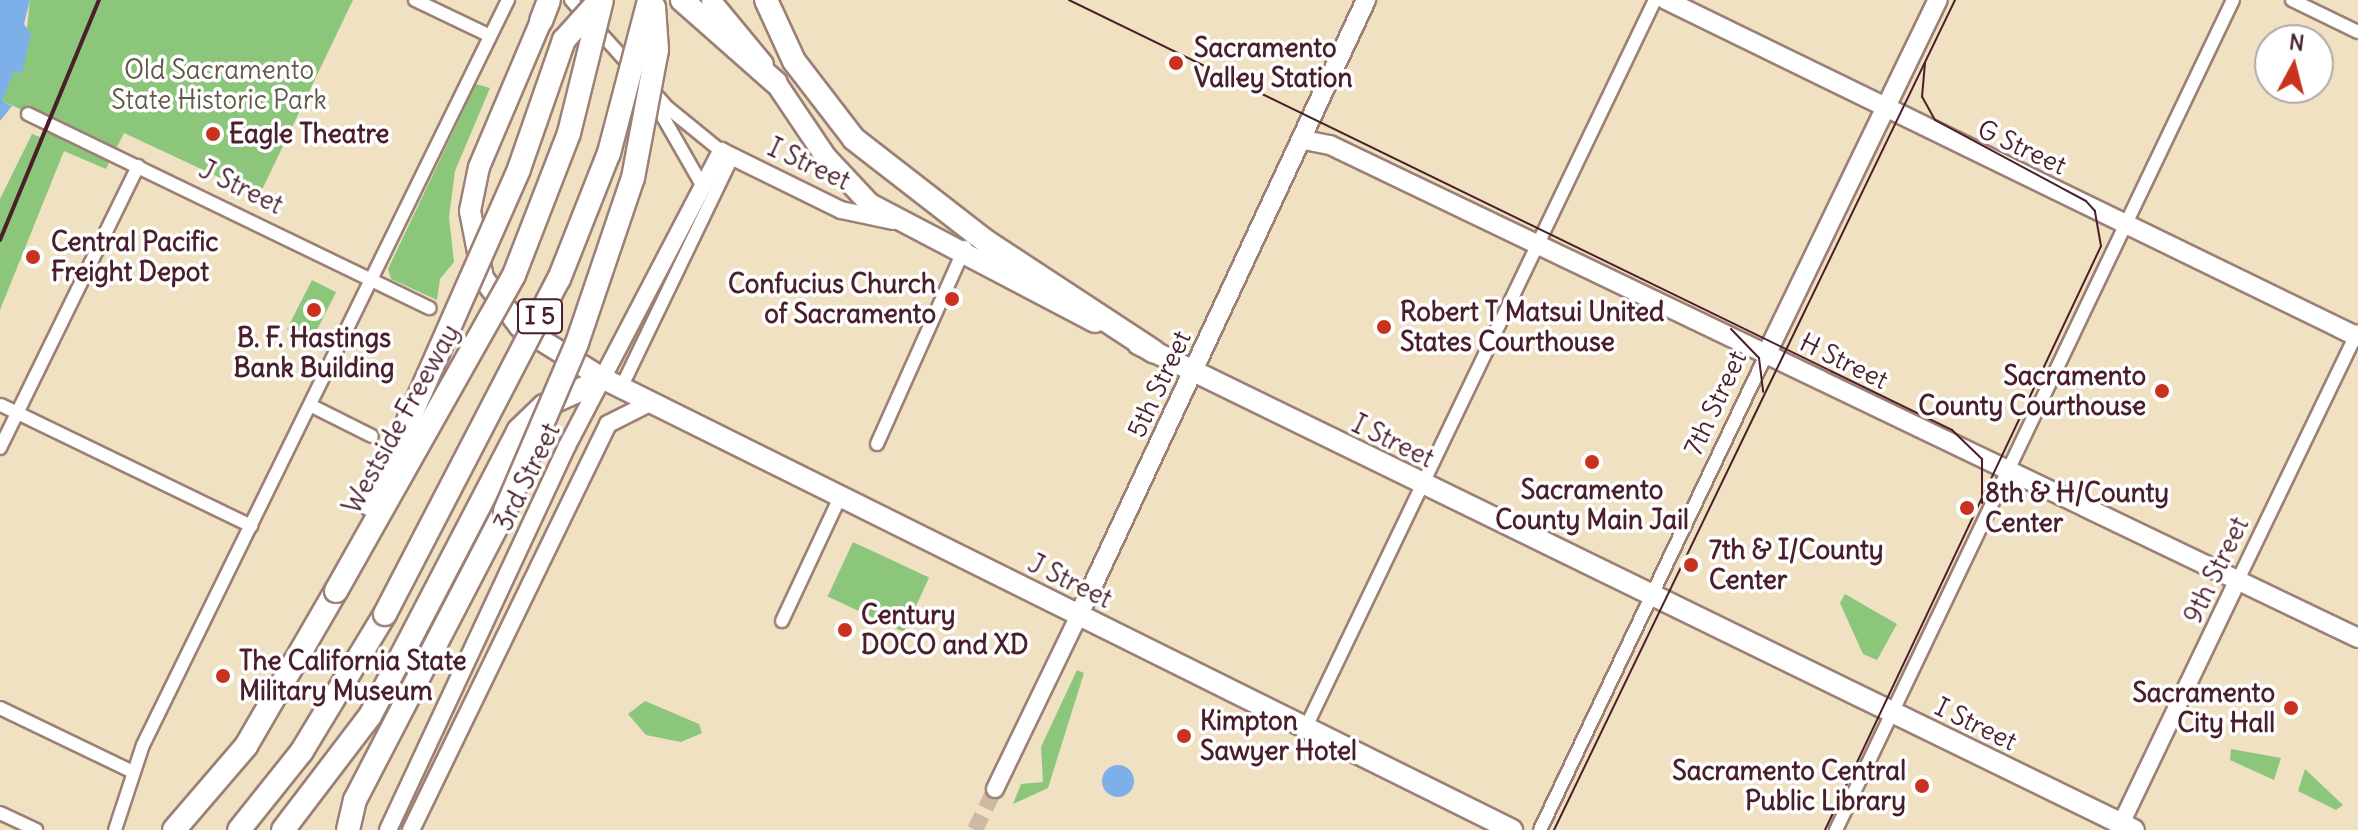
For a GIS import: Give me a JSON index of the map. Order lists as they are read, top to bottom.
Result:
{
  "streets": {
    "highway": ["I 5", "Westside Freeway"],
    "main road": [
      "G Street",
      "I Street",
      "J Street",
      "H Street",
      "5th Street",
      "7th Street"
    ],
    "street": ["3rd Street", "9th Street"]
  },
  "crossings": [
    ["G Street", "7th Street"],
    ["G Street", "9th Street"],
    ["I Street", "5th Street"],
    ["I Street", "7th Street"],
    ["I Street", "3rd Street"],
    ["I Street", "9th Street"],
    ["J Street", "5th Street"],
    ["J Street", "3rd Street"],
    ["H Street", "5th Street"],
    ["H Street", "7th Street"],
    ["H Street", "9th Street"]
  ],
  "parks": ["Old Sacramento State Historic Park"],
  "places": [
    "Sacramento Valley Station",
    "Eagle Theatre",
    "Central Pacific Freight Depot",
    "Confucius Church of Sacramento",
    "B. F. Hastings Bank Building",
    "Robert T Matsui United States Courthouse",
    "Sacramento County Courthouse",
    "Sacramento County Main Jail",
    "8th & H/County Center",
    "7th & I/County Center",
    "Century DOCO and XD",
    "The California State Military Museum",
    "Sacramento City Hall",
    "Kimpton Sawyer Hotel",
    "Sacramento Central Public Library"
  ],
  "north": "top"
}
